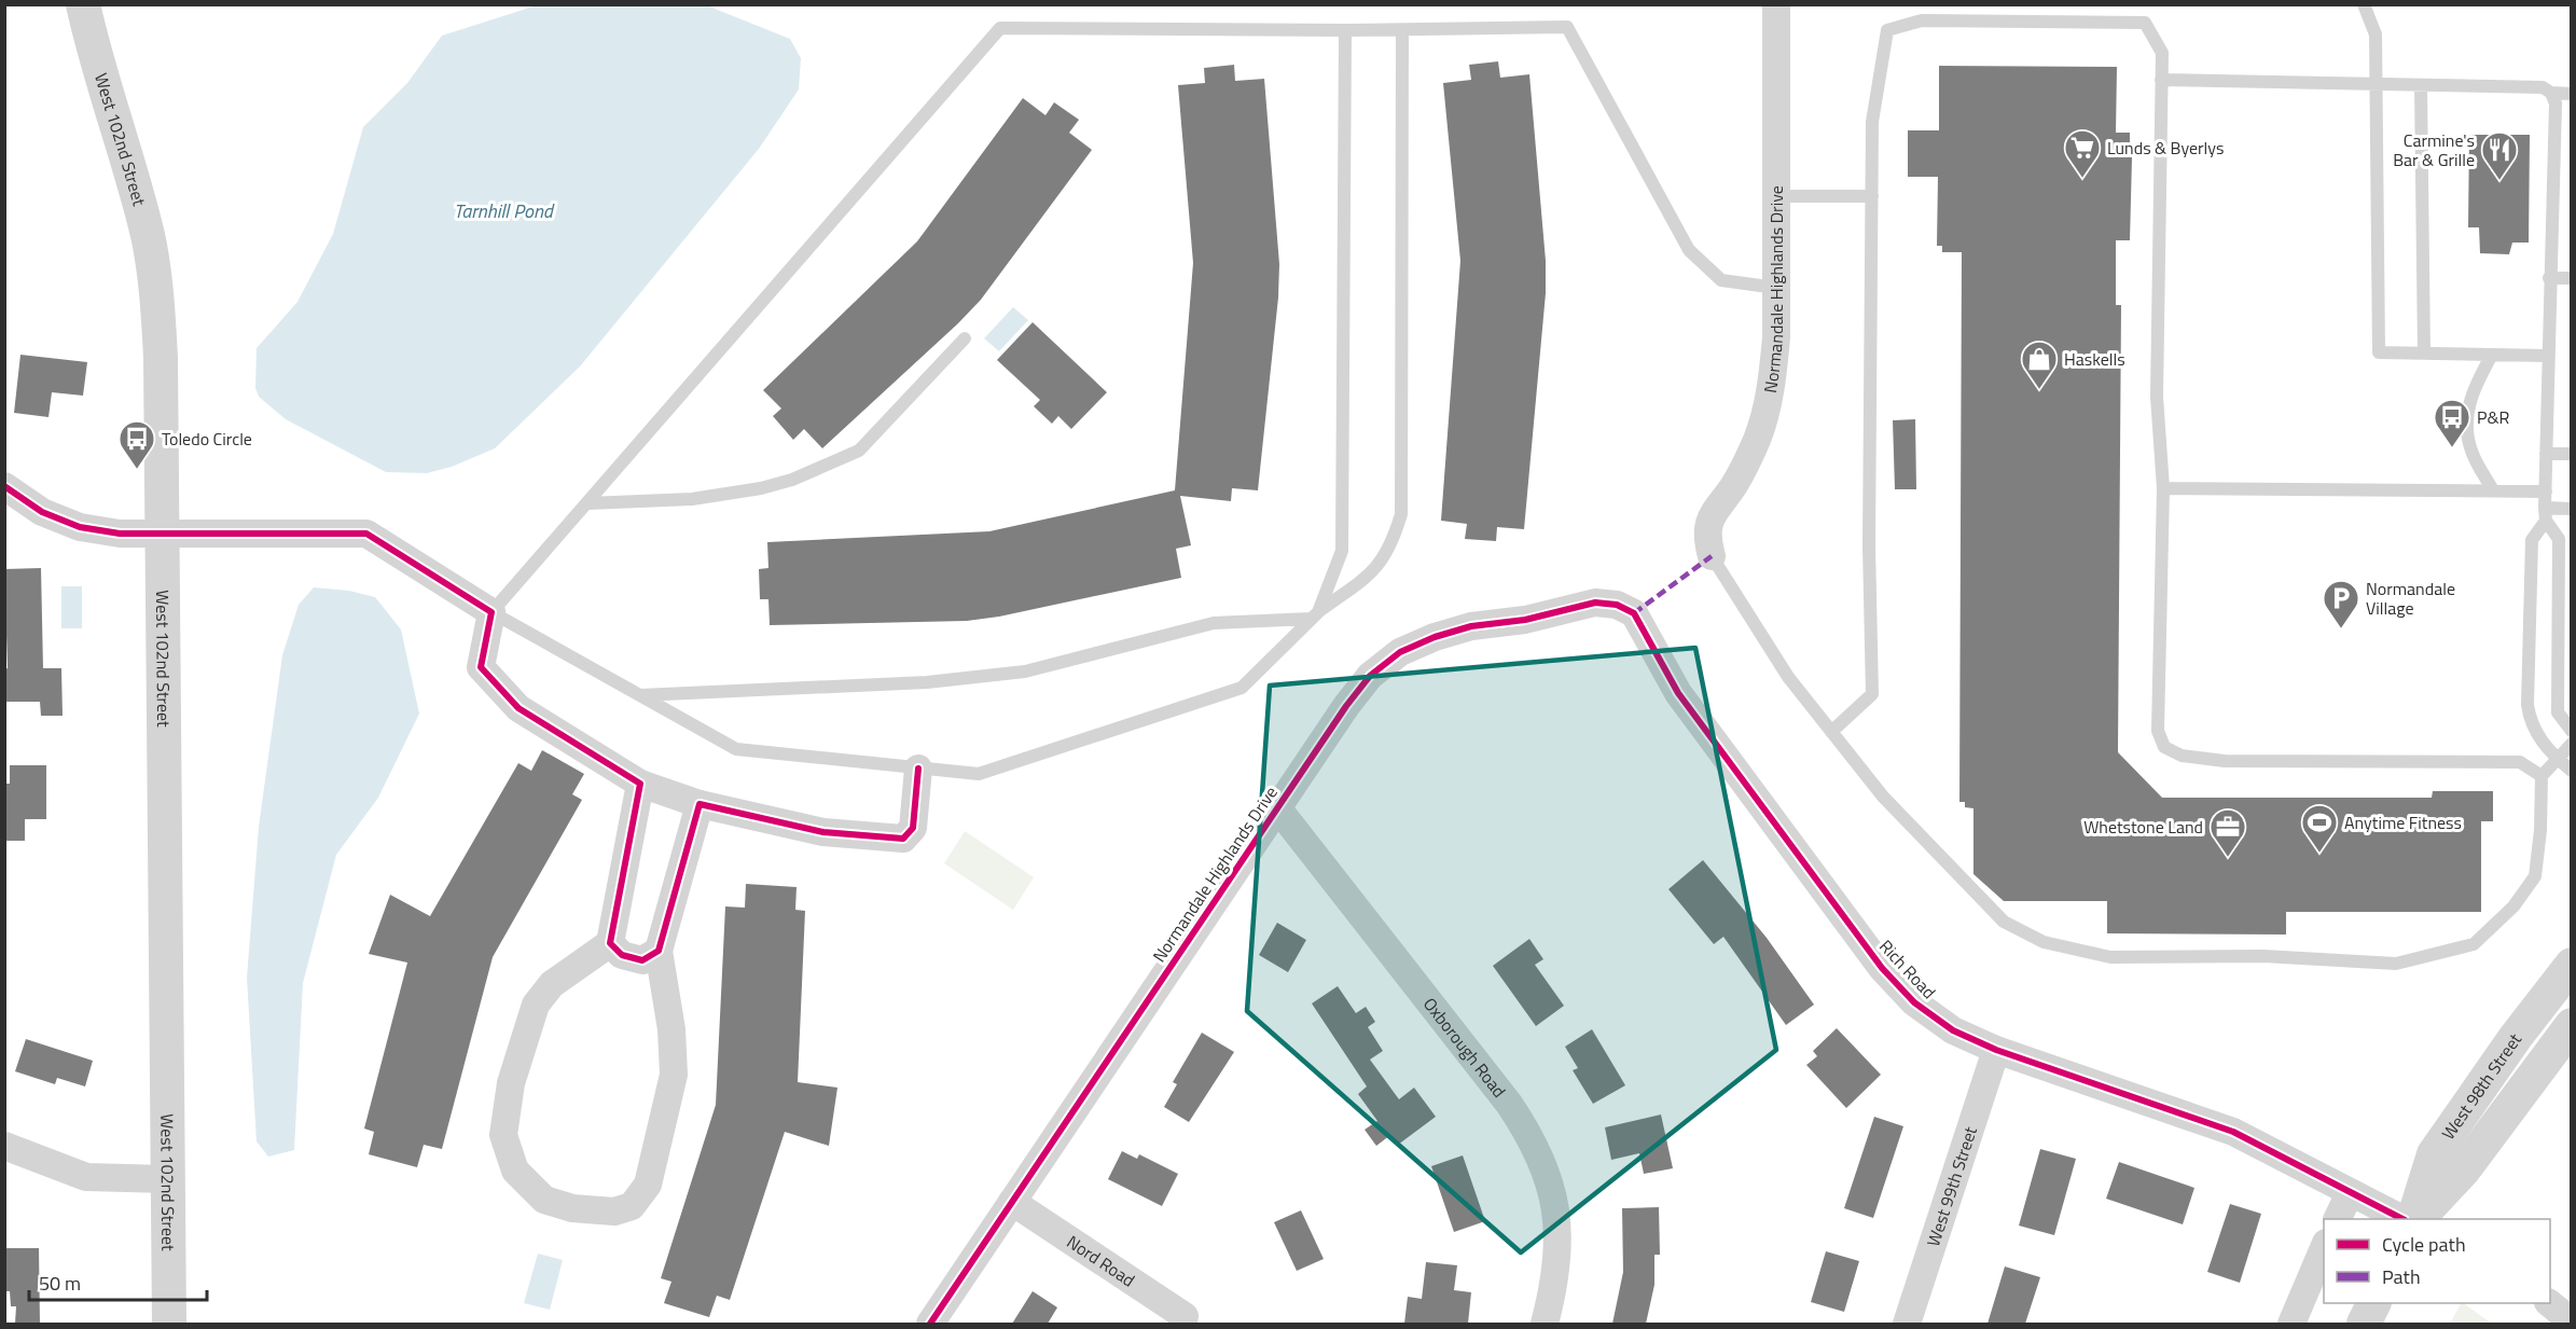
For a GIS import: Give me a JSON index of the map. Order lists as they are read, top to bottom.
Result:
{
  "streets": {
    "street": [
      "West 102nd Street",
      "Normandale Highlands Drive",
      "Rich Road",
      "Oxborough Road",
      "West 98th Street",
      "West 99th Street",
      "Nord Road"
    ]
  },
  "crossings": [
    ["Normandale Highlands Drive", "Rich Road"],
    ["Normandale Highlands Drive", "Oxborough Road"],
    ["Normandale Highlands Drive", "Nord Road"],
    ["Rich Road", "West 99th Street"]
  ],
  "water": ["Tarnhill Pond"],
  "places": {
    "supermarket": ["Lunds & Byerlys"],
    "restaurant": ["Carmine's Bar & Grille"],
    "shop": ["Haskells"],
    "bus stop": ["P&R", "Toledo Circle"],
    "parking": ["Normandale Village"],
    "sports": ["Anytime Fitness"],
    "office": ["Whetstone Land"]
  },
  "legend": ["Cycle path", "Path"],
  "scale_bar": "50 m"
}
